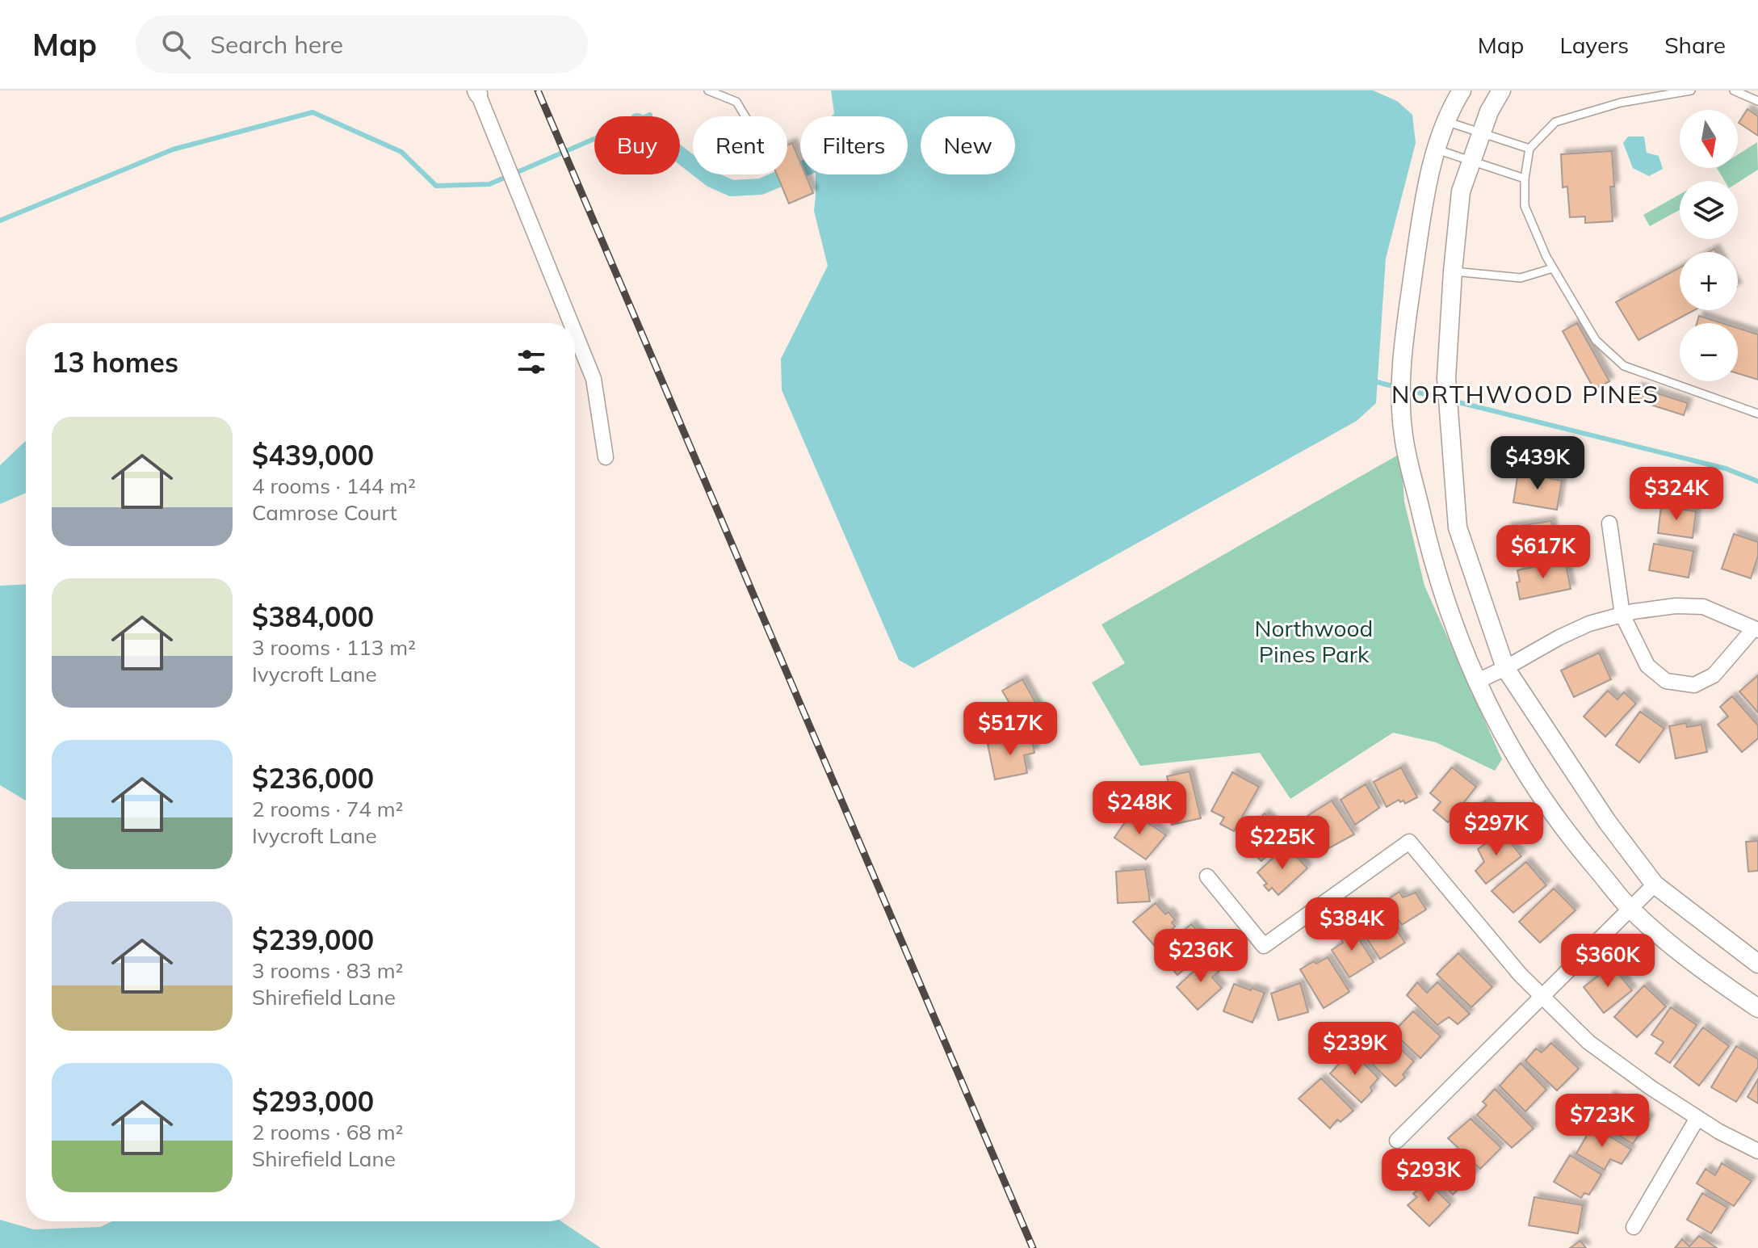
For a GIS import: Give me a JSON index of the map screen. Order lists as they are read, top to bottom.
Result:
{
  "districts": ["NORTHWOOD PINES"],
  "parks": ["Northwood Pines Park"],
  "north": "bottom",
  "page": {
    "header": "Map",
    "search": "Search here",
    "nav": ["Map", "Layers", "Share"],
    "map_buttons": ["+", "−"],
    "chip": [
      "Buy",
      "Rent",
      "Filters",
      "New"
    ],
    "heading": "13 homes",
    "list": [
      {
        "name": "$439,000",
        "note": "4 rooms · 144 m² · Camrose Court"
      },
      {
        "name": "$384,000",
        "note": "3 rooms · 113 m² · Ivycroft Lane"
      },
      {
        "name": "$236,000",
        "note": "2 rooms · 74 m² · Ivycroft Lane"
      },
      {
        "name": "$239,000",
        "note": "3 rooms · 83 m² · Shirefield Lane"
      },
      {
        "name": "$293,000",
        "note": "2 rooms · 68 m² · Shirefield Lane"
      }
    ],
    "price": [
      "$439K",
      "$324K",
      "$617K",
      "$517K",
      "$248K",
      "$297K",
      "$225K",
      "$384K",
      "$236K",
      "$360K",
      "$239K",
      "$723K",
      "$293K"
    ]
  }
}
